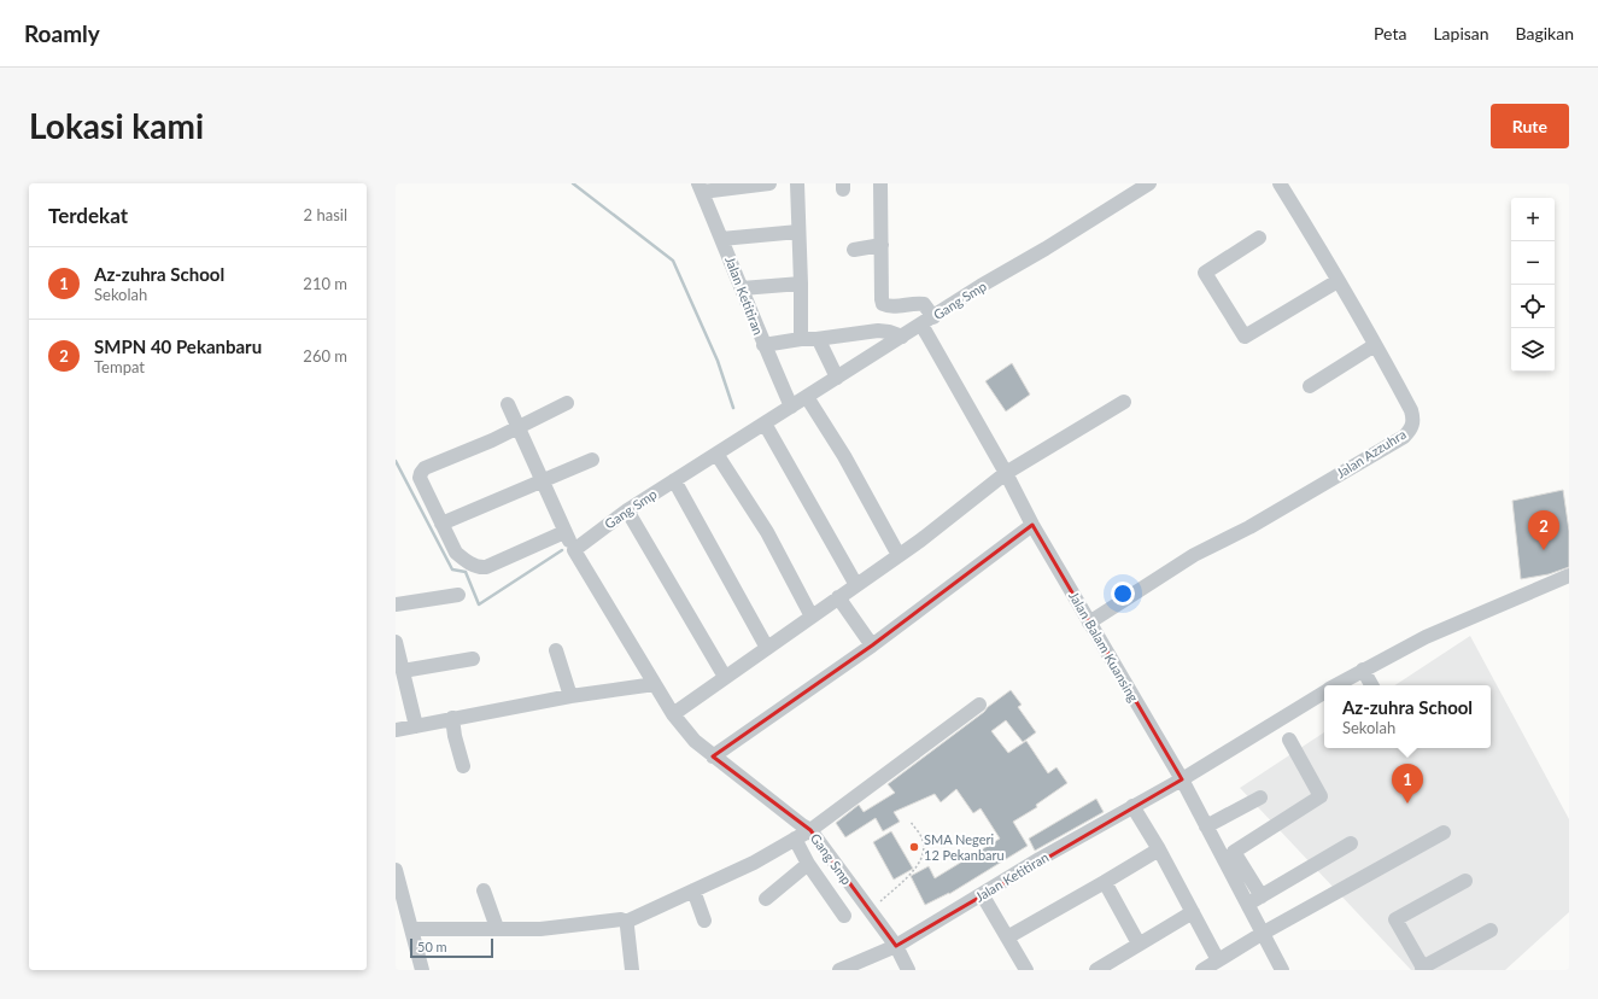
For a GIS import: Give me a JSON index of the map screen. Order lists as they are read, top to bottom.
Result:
{
  "streets": {
    "street": [
      "Jalan Ketitiran",
      "Gang Smp",
      "Jalan Azzuhra",
      "Jalan Balam Kuansing"
    ]
  },
  "crossings": [
    ["Jalan Ketitiran", "Gang Smp"],
    ["Jalan Ketitiran", "Jalan Balam Kuansing"],
    ["Gang Smp", "Jalan Balam Kuansing"],
    ["Jalan Azzuhra", "Jalan Balam Kuansing"]
  ],
  "places": ["SMA Negeri 12 Pekanbaru"],
  "scale_bar": "50 m",
  "page": {
    "header": "Roamly",
    "nav": ["Peta", "Lapisan", "Bagikan"],
    "buttons": "Rute",
    "title": "Lokasi kami",
    "heading": ["Terdekat", "2 hasil"],
    "map_buttons": ["+", "−"],
    "list": [
      {
        "mark": "1",
        "name": "Az-zuhra School",
        "note": "Sekolah",
        "value": "210 m"
      },
      {
        "mark": "2",
        "name": "SMPN 40 Pekanbaru",
        "note": "Tempat",
        "value": "260 m"
      }
    ],
    "pins": ["2", "1"],
    "popup": ["Az-zuhra School", "Sekolah"],
    "scale": "50 m"
  }
}
